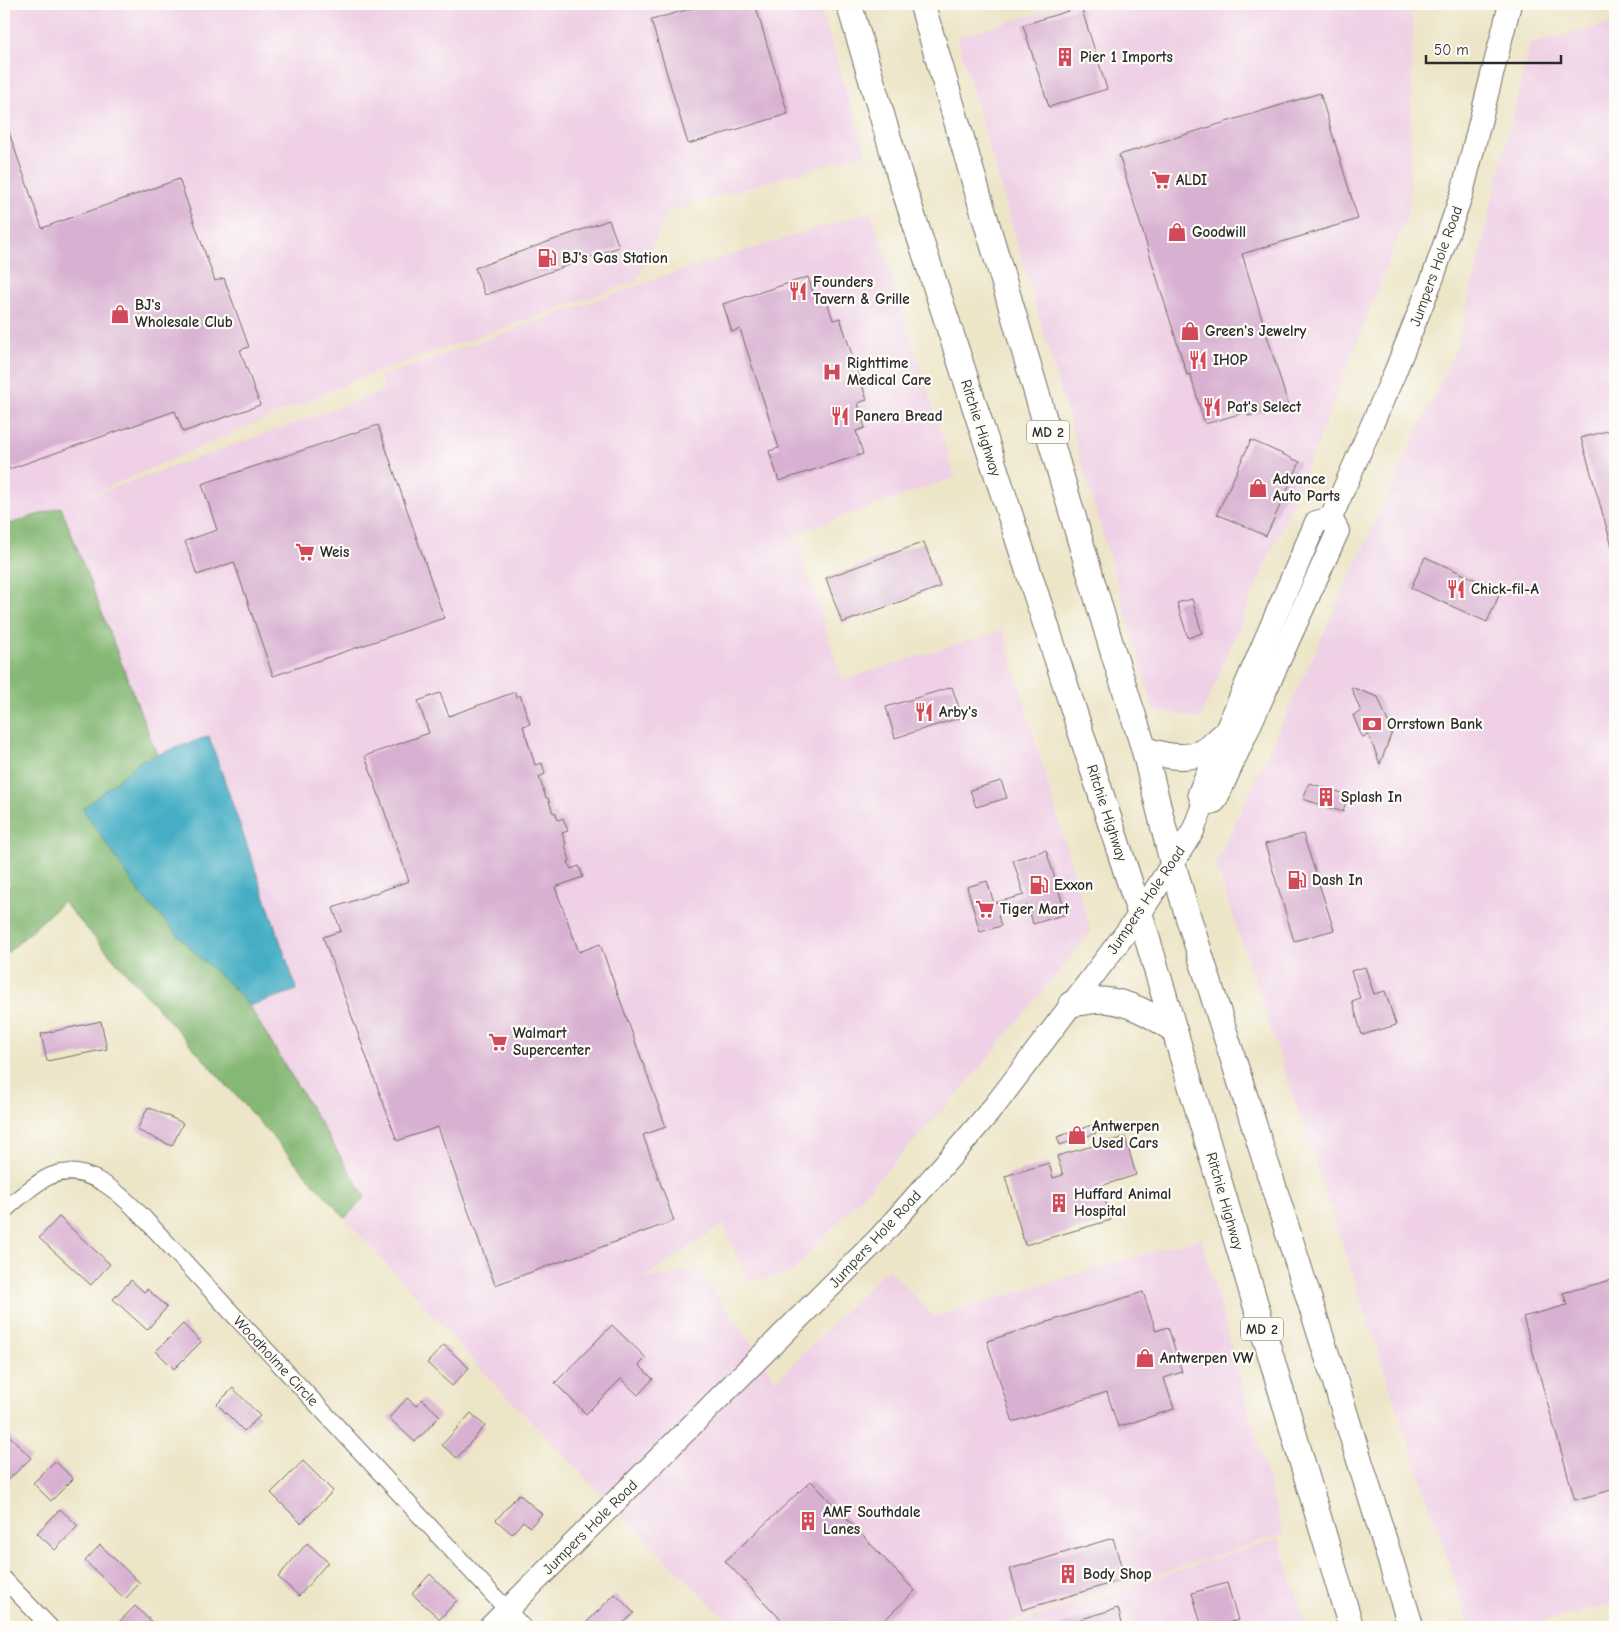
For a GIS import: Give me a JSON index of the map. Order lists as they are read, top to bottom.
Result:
{
  "streets": {
    "main road": ["Jumpers Hole Road", "Ritchie Highway", "MD 2"],
    "street": ["Woodholme Circle"]
  },
  "crossings": [
    ["Jumpers Hole Road", "Ritchie Highway"],
    ["Jumpers Hole Road", "MD 2"],
    ["Jumpers Hole Road", "Woodholme Circle"]
  ],
  "places": {
    "building": [
      "Pier 1 Imports",
      "Splash In",
      "Huffard Animal Hospital",
      "AMF Southdale Lanes",
      "Body Shop"
    ],
    "supermarket": [
      "ALDI",
      "Weis",
      "Tiger Mart",
      "Walmart Supercenter"
    ],
    "shop": [
      "Goodwill",
      "BJ's Wholesale Club",
      "Green's Jewelry",
      "Advance Auto Parts",
      "Antwerpen Used Cars",
      "Antwerpen VW"
    ],
    "fuel station": ["BJ's Gas Station", "Dash In", "Exxon"],
    "restaurant": [
      "Founders Tavern & Grille",
      "IHOP",
      "Pat's Select",
      "Panera Bread",
      "Chick-fil-A",
      "Arby's"
    ],
    "hospital": ["Righttime Medical Care"],
    "bank": ["Orrstown Bank"]
  },
  "scale_bar": "50 m"
}
